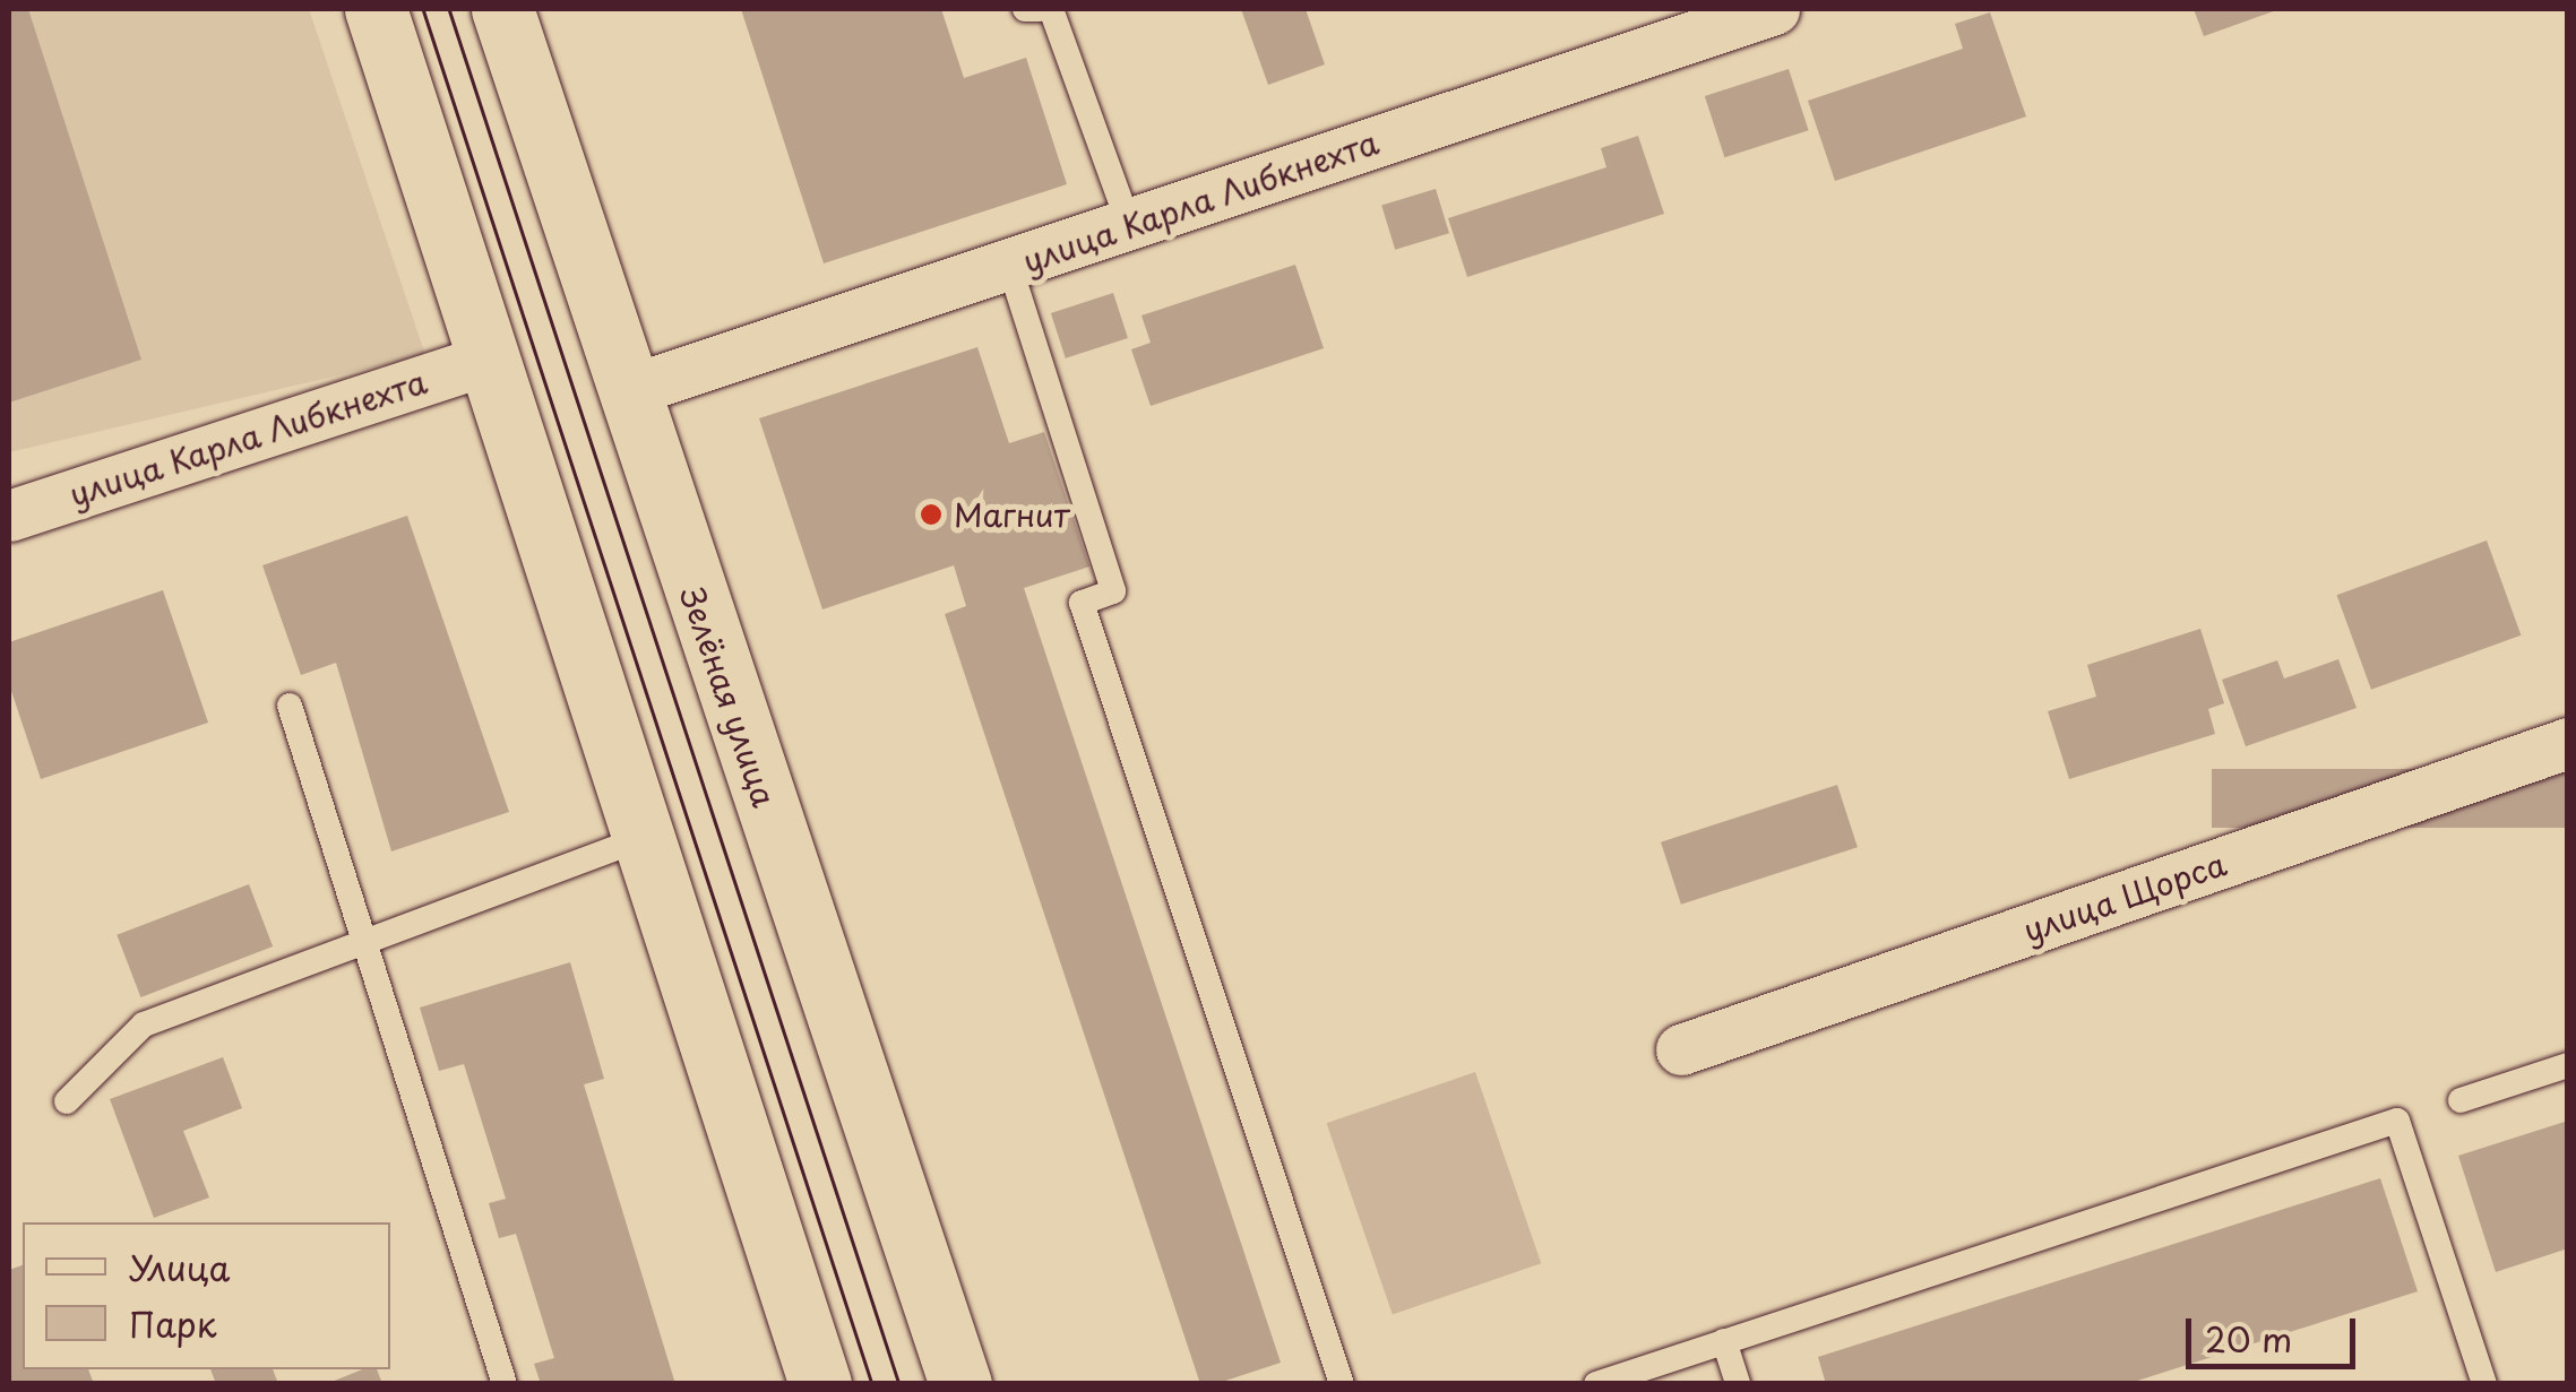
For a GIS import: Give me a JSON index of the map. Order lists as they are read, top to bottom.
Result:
{
  "streets": {
    "street": ["улица Карла Либкнехта", "Зелёная улица", "улица Щорса"]
  },
  "crossings": [
    ["улица Карла Либкнехта", "Зелёная улица"]
  ],
  "places": ["Магнит"],
  "legend": ["Улица", "Парк"],
  "scale_bar": "20 m"
}
